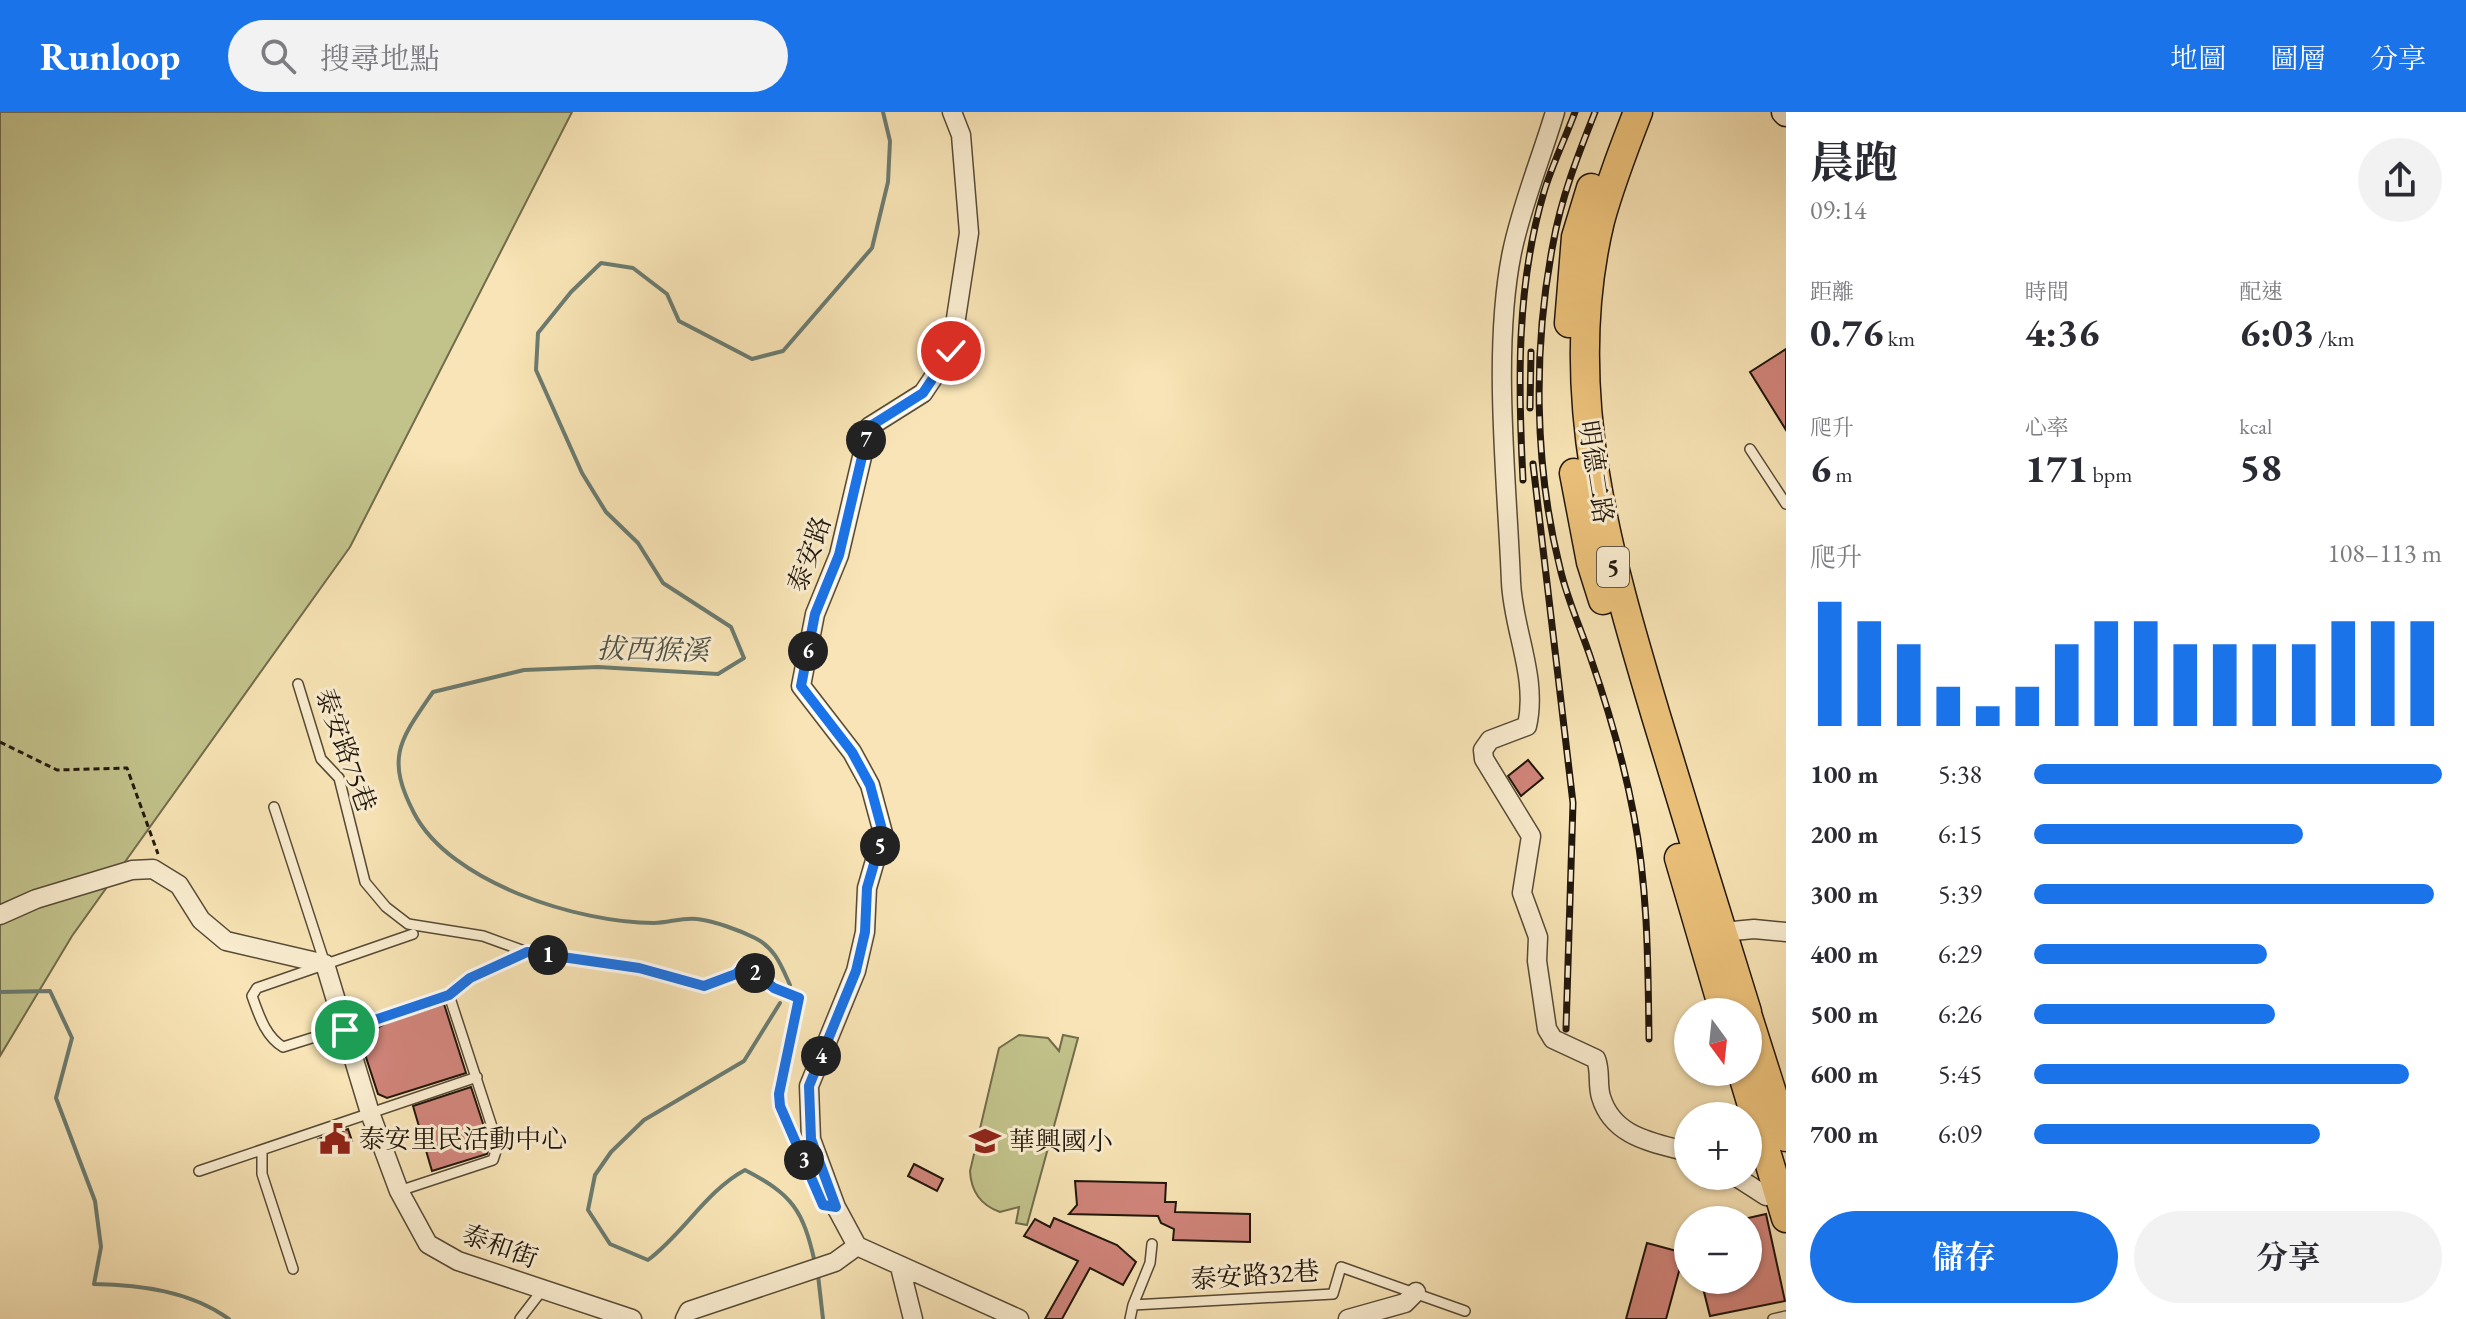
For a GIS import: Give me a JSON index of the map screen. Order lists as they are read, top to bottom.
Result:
{
  "streets": {
    "main road": ["明德二路", "5"],
    "street": ["泰安路", "泰和街"],
    "lane": ["泰安路75巷", "泰安路32巷"]
  },
  "crossings": [
    ["泰安路", "泰安路75巷"]
  ],
  "water": ["拔西猴溪"],
  "places": {
    "public building": ["泰安里民活動中心"],
    "school or university": ["華興國小"]
  },
  "north": "bottom",
  "page": {
    "header": "Runloop",
    "search": "搜尋地點",
    "nav": ["地圖", "圖層", "分享"],
    "heading": ["晨跑", "09:14"],
    "stats": [
      ["距離", "0.76 km"],
      ["時間", "4:36"],
      ["配速", "6:03 /km"],
      ["爬升", "6 m"],
      ["心率", "171 bpm"],
      ["kcal", "58"]
    ],
    "pins": [
      "7",
      "6",
      "5",
      "1",
      "2",
      "4",
      "3"
    ],
    "chart": ["爬升", "108–113 m"],
    "list": [
      {
        "name": "100 m",
        "note": "5:38"
      },
      {
        "name": "200 m",
        "note": "6:15"
      },
      {
        "name": "300 m",
        "note": "5:39"
      },
      {
        "name": "400 m",
        "note": "6:29"
      },
      {
        "name": "500 m",
        "note": "6:26"
      },
      {
        "name": "600 m",
        "note": "5:45"
      },
      {
        "name": "700 m",
        "note": "6:09"
      }
    ],
    "map_buttons": ["+", "−"],
    "buttons": ["儲存", "分享"]
  }
}
